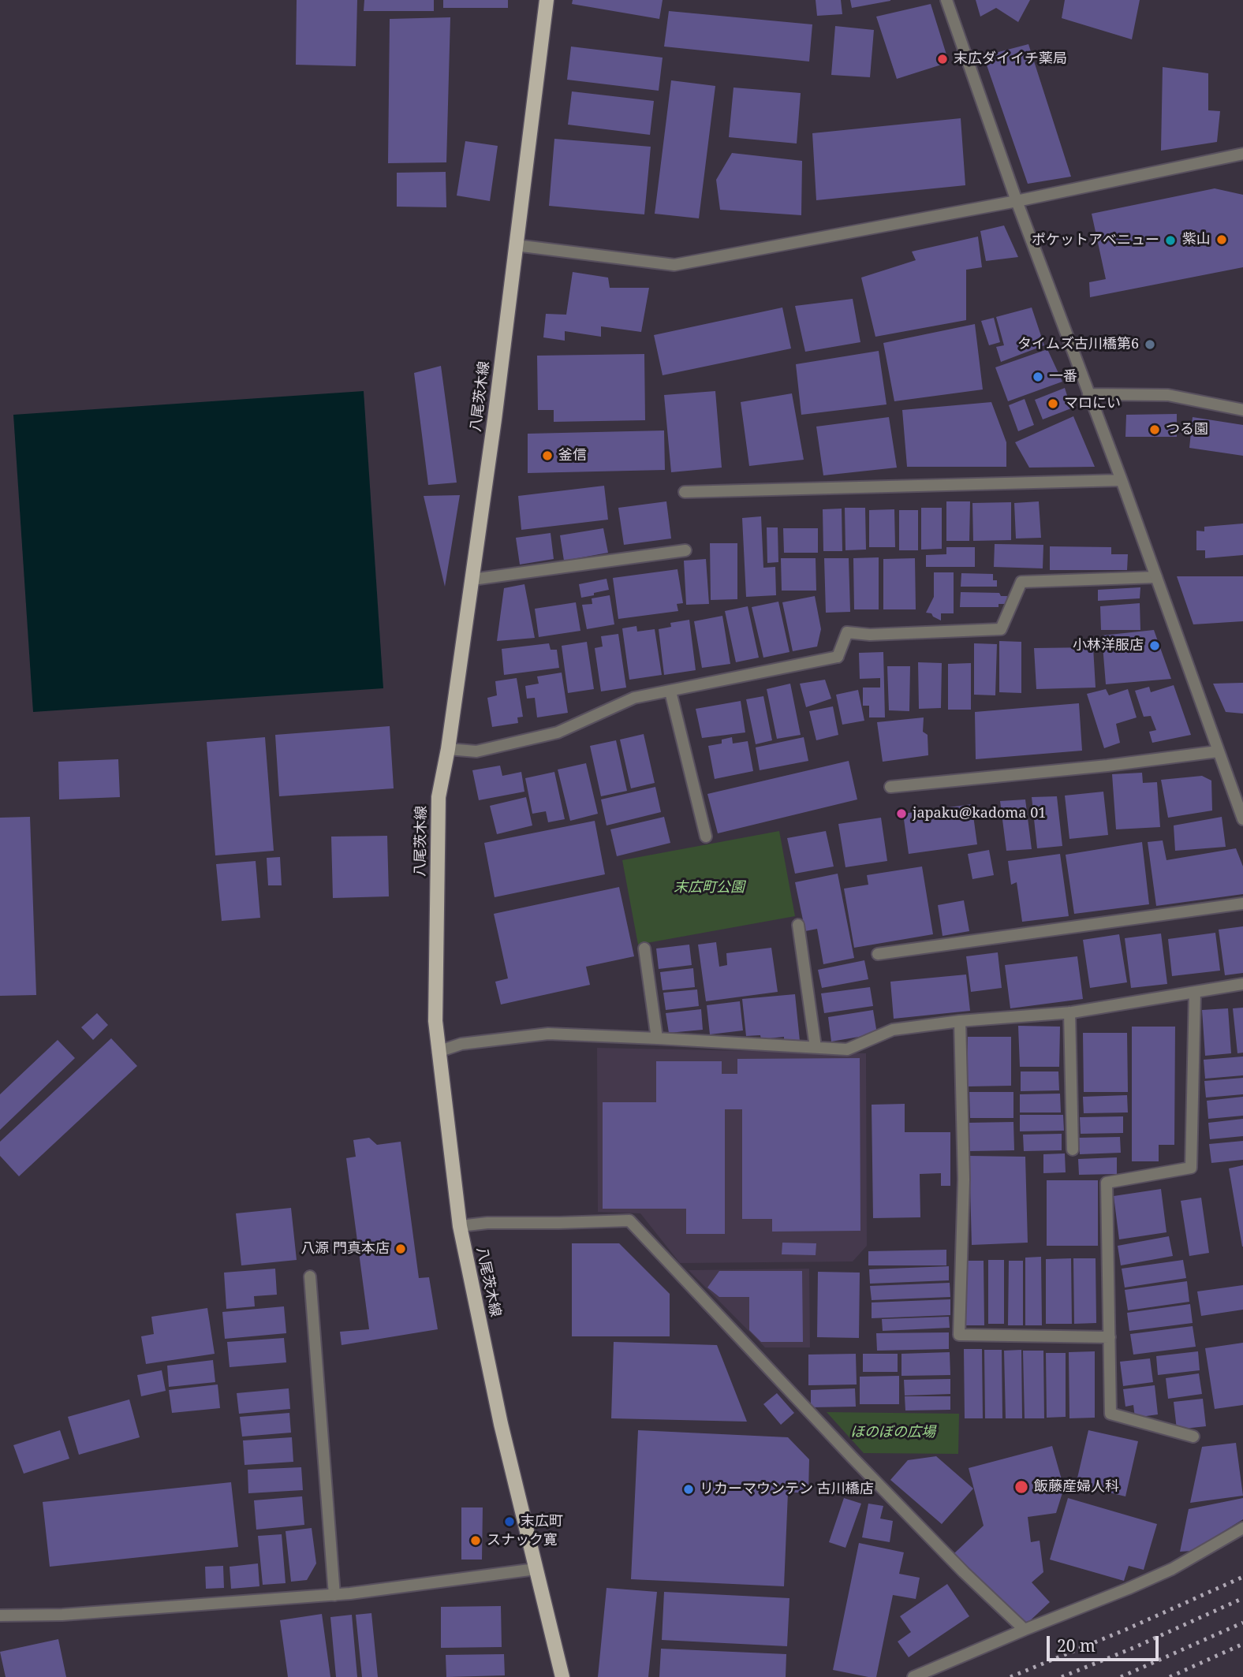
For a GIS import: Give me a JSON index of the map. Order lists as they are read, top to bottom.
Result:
{
  "streets": {
    "main road": ["八尾茨木線"]
  },
  "parks": ["末広町公園", "ほのぼの広場"],
  "places": [
    "末広ダイイチ薬局",
    "紫山",
    "ポケットアベニュー",
    "タイムズ古川橋第6",
    "一番",
    "マロにい",
    "つる園",
    "釜信",
    "小林洋服店",
    "japaku@kadoma 01",
    "八源 門真本店",
    "飯藤産婦人科",
    "リカーマウンテン 古川橋店",
    "末広町",
    "スナック寛"
  ],
  "scale_bar": "20 m"
}
